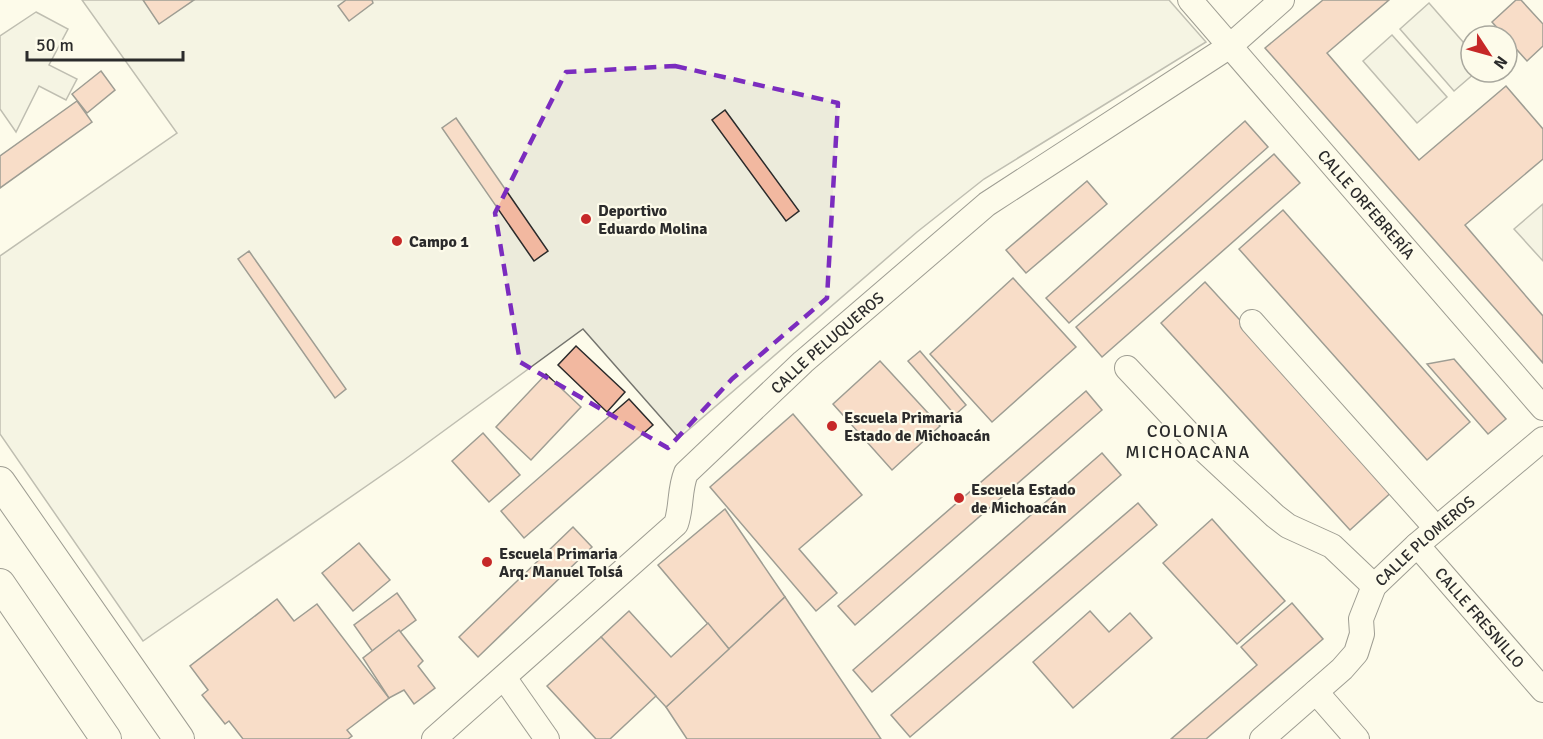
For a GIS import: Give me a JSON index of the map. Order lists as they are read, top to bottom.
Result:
{
  "streets": {
    "street": [
      "CALLE ORFEBRERÍA",
      "CALLE PELUQUEROS",
      "CALLE PLOMEROS",
      "CALLE FRESNILLO"
    ]
  },
  "crossings": [
    ["CALLE ORFEBRERÍA", "CALLE PELUQUEROS"],
    ["CALLE PLOMEROS", "CALLE FRESNILLO"]
  ],
  "districts": ["COLONIA MICHOACANA"],
  "places": [
    "Deportivo Eduardo Molina",
    "Campo 1",
    "Escuela Primaria Estado de Michoacán",
    "Escuela Estado de Michoacán",
    "Escuela Primaria Arq. Manuel Tolsá"
  ],
  "scale_bar": "50 m",
  "north": "bottom right"
}
